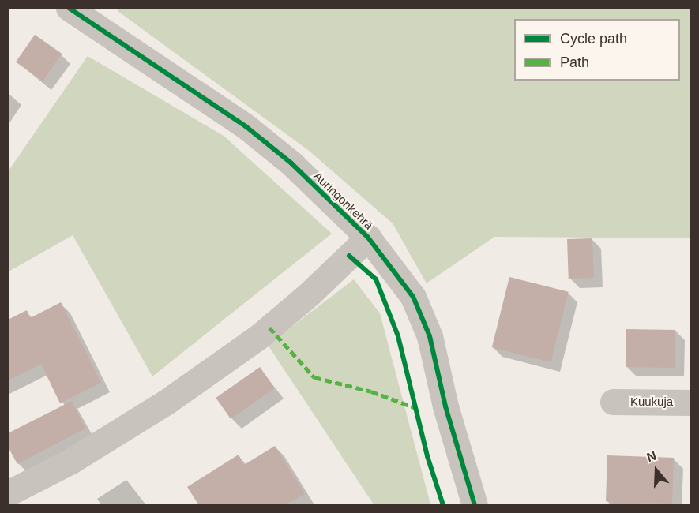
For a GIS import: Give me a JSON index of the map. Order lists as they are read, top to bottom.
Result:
{
  "streets": {
    "street": ["Auringonkehrä", "Kuukuja"]
  },
  "legend": ["Cycle path", "Path"],
  "north": "top"
}
